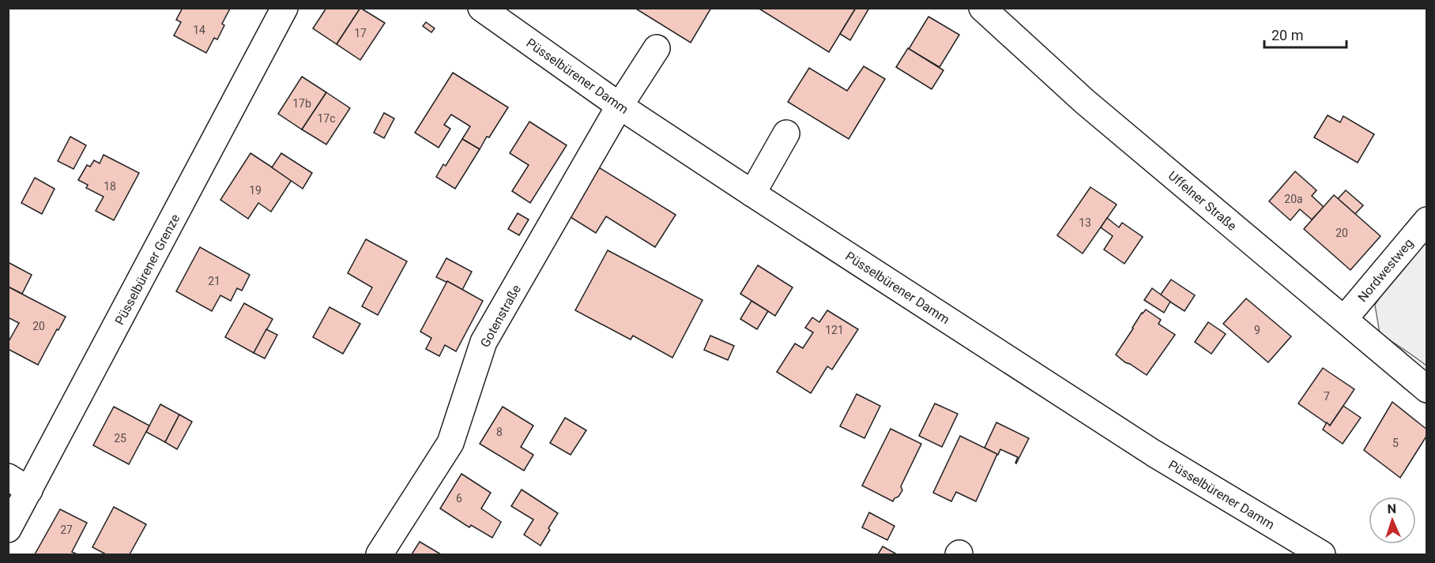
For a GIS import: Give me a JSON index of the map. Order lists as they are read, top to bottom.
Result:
{
  "streets": {
    "street": [
      "Püsselbürener Damm",
      "Uffelner Straße",
      "Püsselbürener Grenze",
      "Nordwestweg",
      "Gotenstraße"
    ]
  },
  "crossings": [
    ["Püsselbürener Damm", "Gotenstraße"],
    ["Uffelner Straße", "Nordwestweg"]
  ],
  "house_numbers": [
    "14",
    "17",
    "17b",
    "17c",
    "18",
    "19",
    "20a",
    "13",
    "20",
    "21",
    "20",
    "121",
    "9",
    "7",
    "8",
    "25",
    "5",
    "6",
    "27"
  ],
  "scale_bar": "20 m",
  "north": "top"
}
